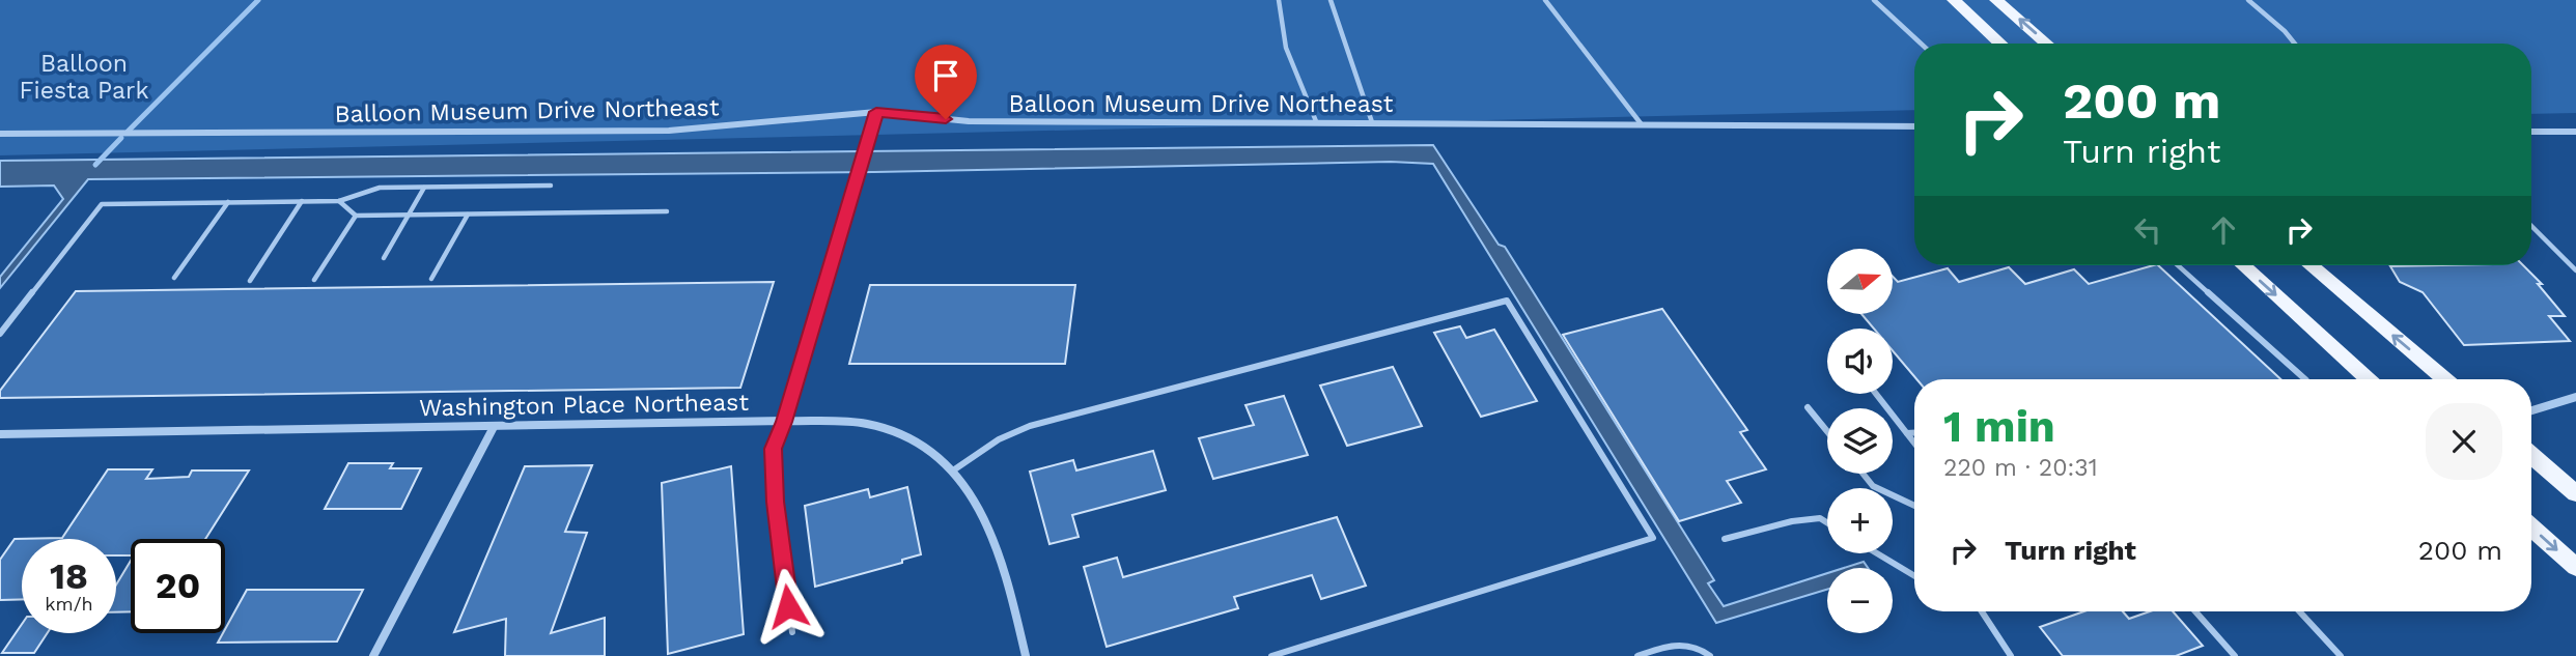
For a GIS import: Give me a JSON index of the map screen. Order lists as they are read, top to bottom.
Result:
{
  "streets": {
    "street": ["Balloon Museum Drive Northeast", "Washington Place Northeast"]
  },
  "parks": ["Balloon Fiesta Park"],
  "north": "right",
  "page": {
    "turn": ["200 m", "Turn right"],
    "map_buttons": ["+", "−"],
    "heading": ["1 min", "220 m · 20:31"],
    "list": [
      {
        "name": "Turn right",
        "value": "200 m"
      }
    ],
    "speed": "18 km/h",
    "limit": "20"
  }
}
